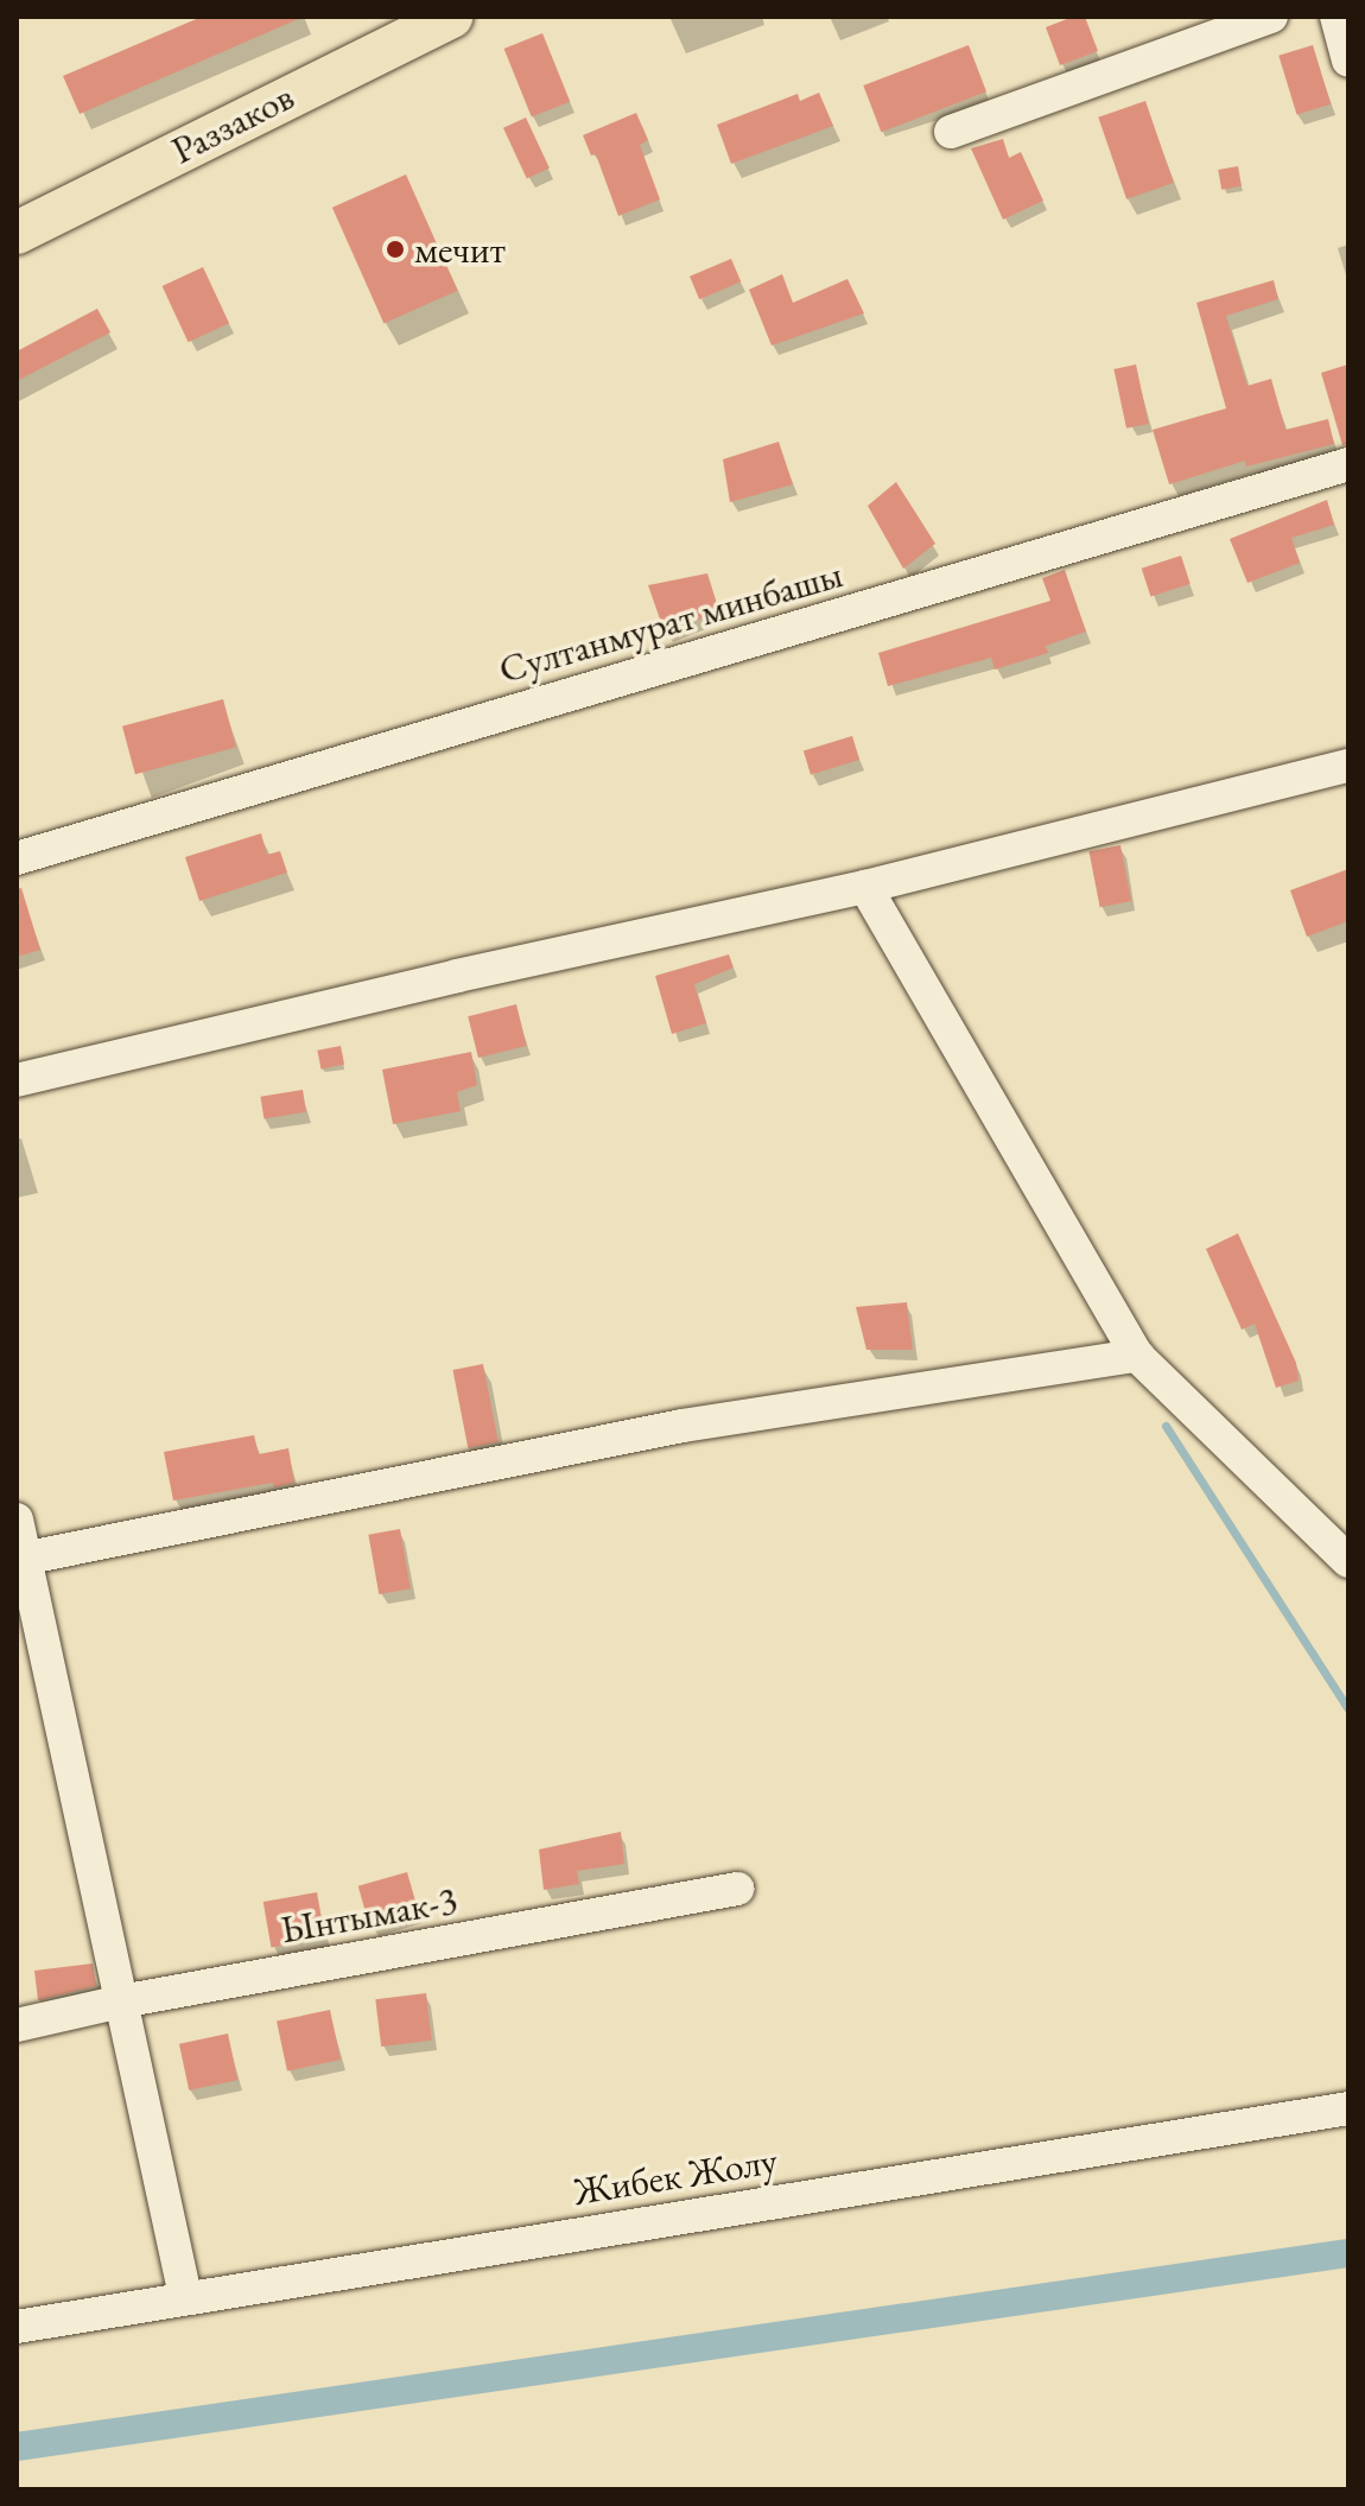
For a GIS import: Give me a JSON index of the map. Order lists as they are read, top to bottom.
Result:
{
  "streets": {
    "main road": ["Раззаков"],
    "street": ["Султанмурат минбашы", "Ынтымак-3", "Жибек Жолу"]
  },
  "places": ["мечит"]
}
